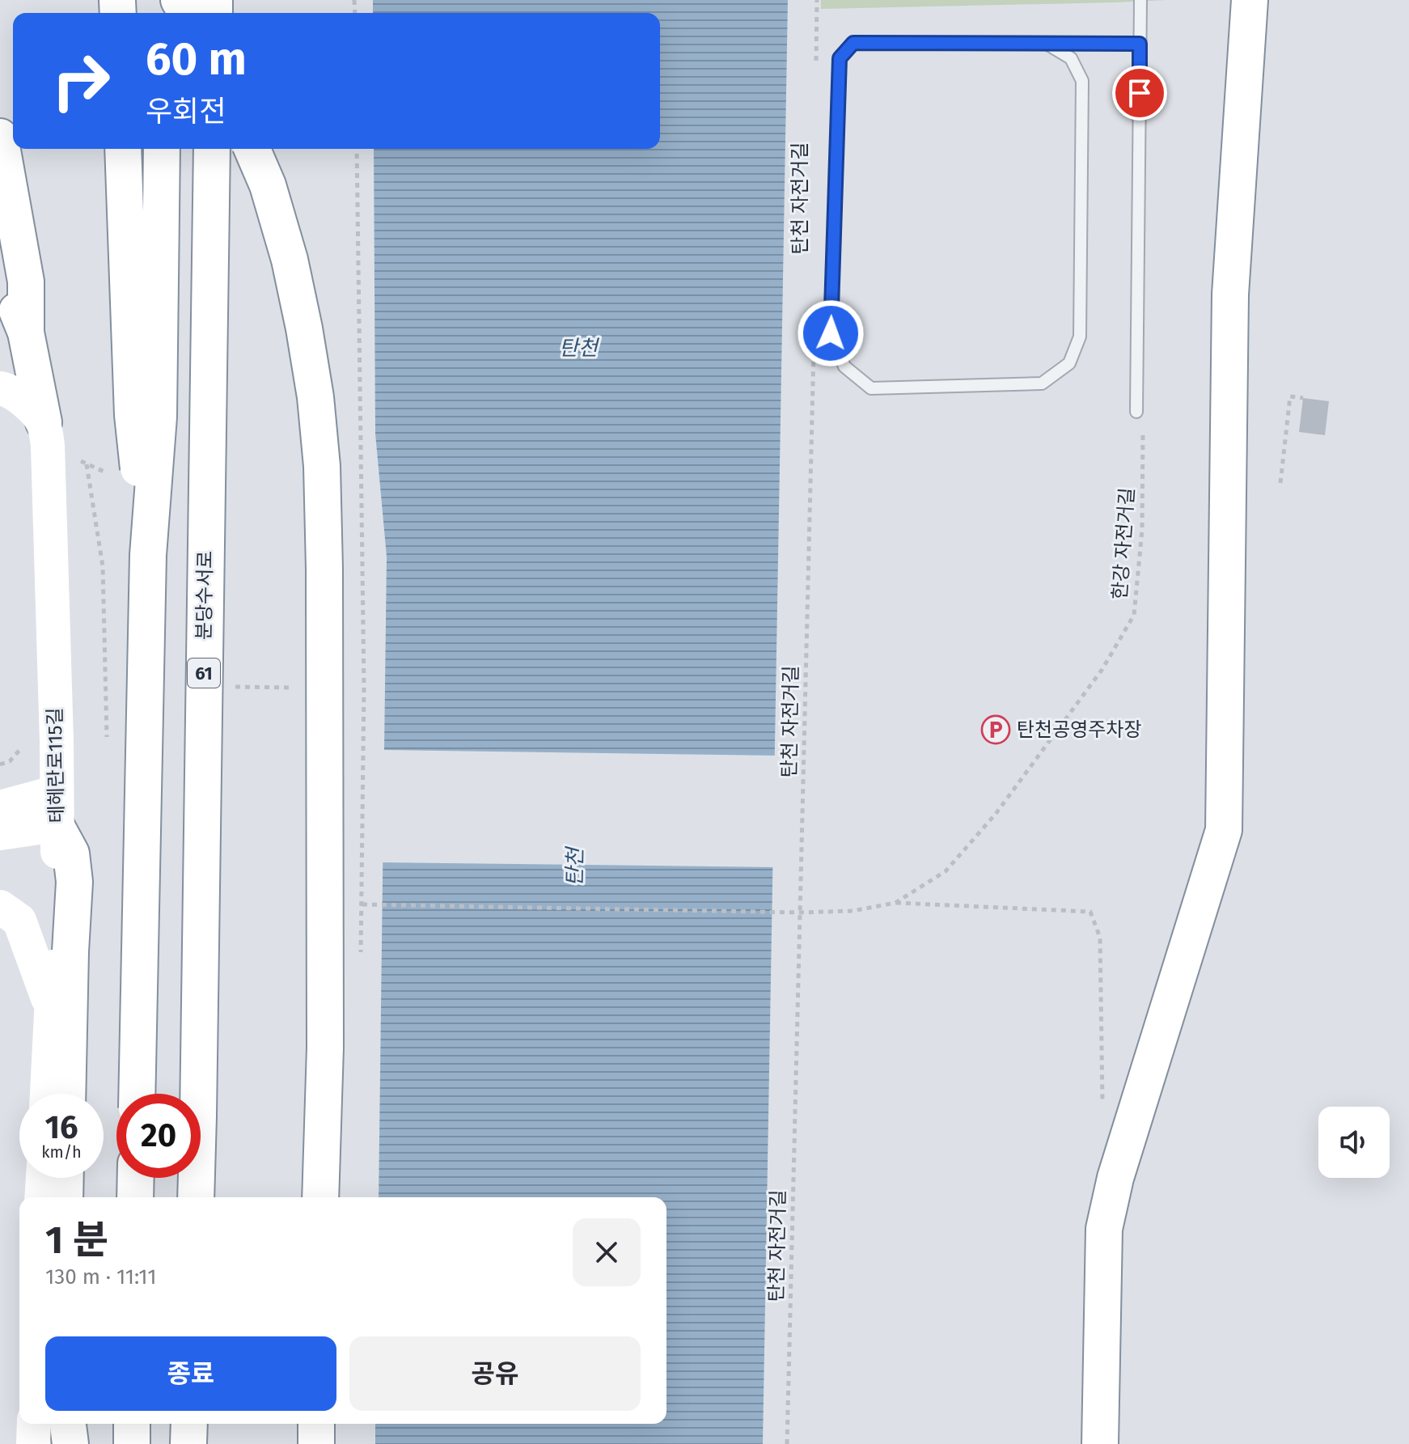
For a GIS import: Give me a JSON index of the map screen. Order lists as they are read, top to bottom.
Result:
{
  "streets": {
    "highway": ["분당수서로", "61"],
    "street": ["테헤란로115길"],
    "path": ["탄천 자전거길", "한강 자전거길"]
  },
  "crossings": [
    ["탄천 자전거길", "한강 자전거길"]
  ],
  "water": ["탄천"],
  "places": {
    "parking": ["탄천공영주차장"]
  },
  "page": {
    "turn": ["60 m", "우회전"],
    "speed": "16 km/h",
    "limit": "20",
    "heading": ["1 분", "130 m · 11:11"],
    "buttons": ["종료", "공유"]
  }
}
